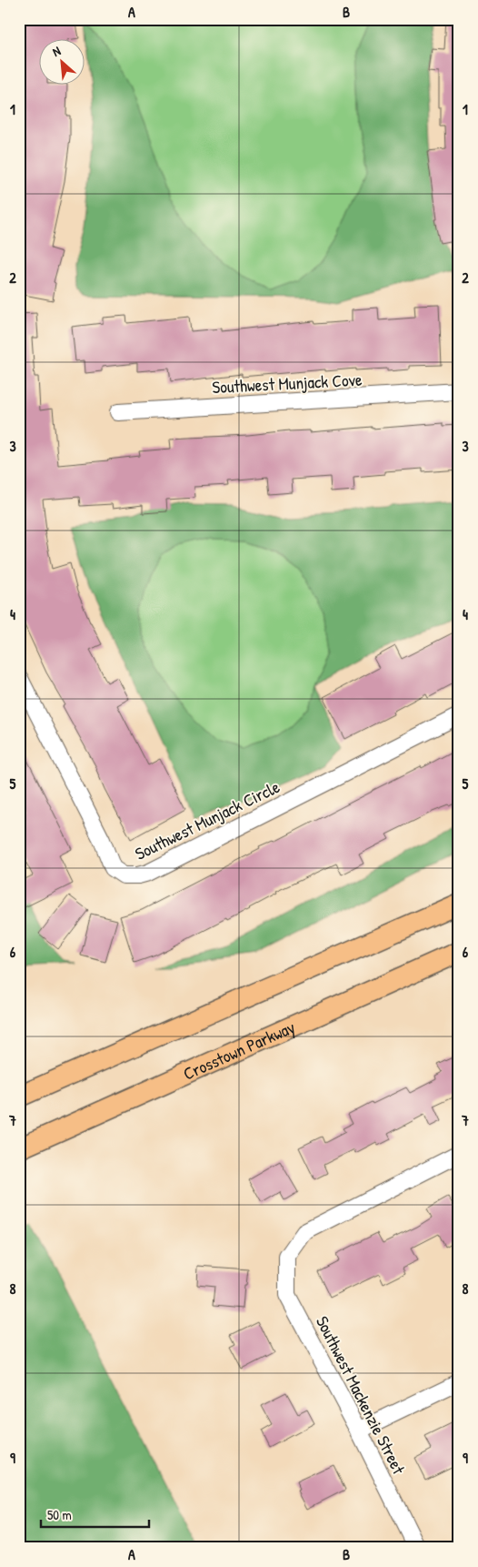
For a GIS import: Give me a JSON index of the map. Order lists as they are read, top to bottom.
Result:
{
  "streets": {
    "main road": ["Crosstown Parkway"],
    "street": ["Southwest Munjack Cove", "Southwest Munjack Circle", "Southwest Mackenzie Street"]
  },
  "scale_bar": "50 m",
  "north": "top left",
  "grid": {
    "columns": ["A", "B"],
    "rows": [
      "1",
      "2",
      "3",
      "4",
      "5",
      "6",
      "7",
      "8",
      "9"
    ]
  }
}
